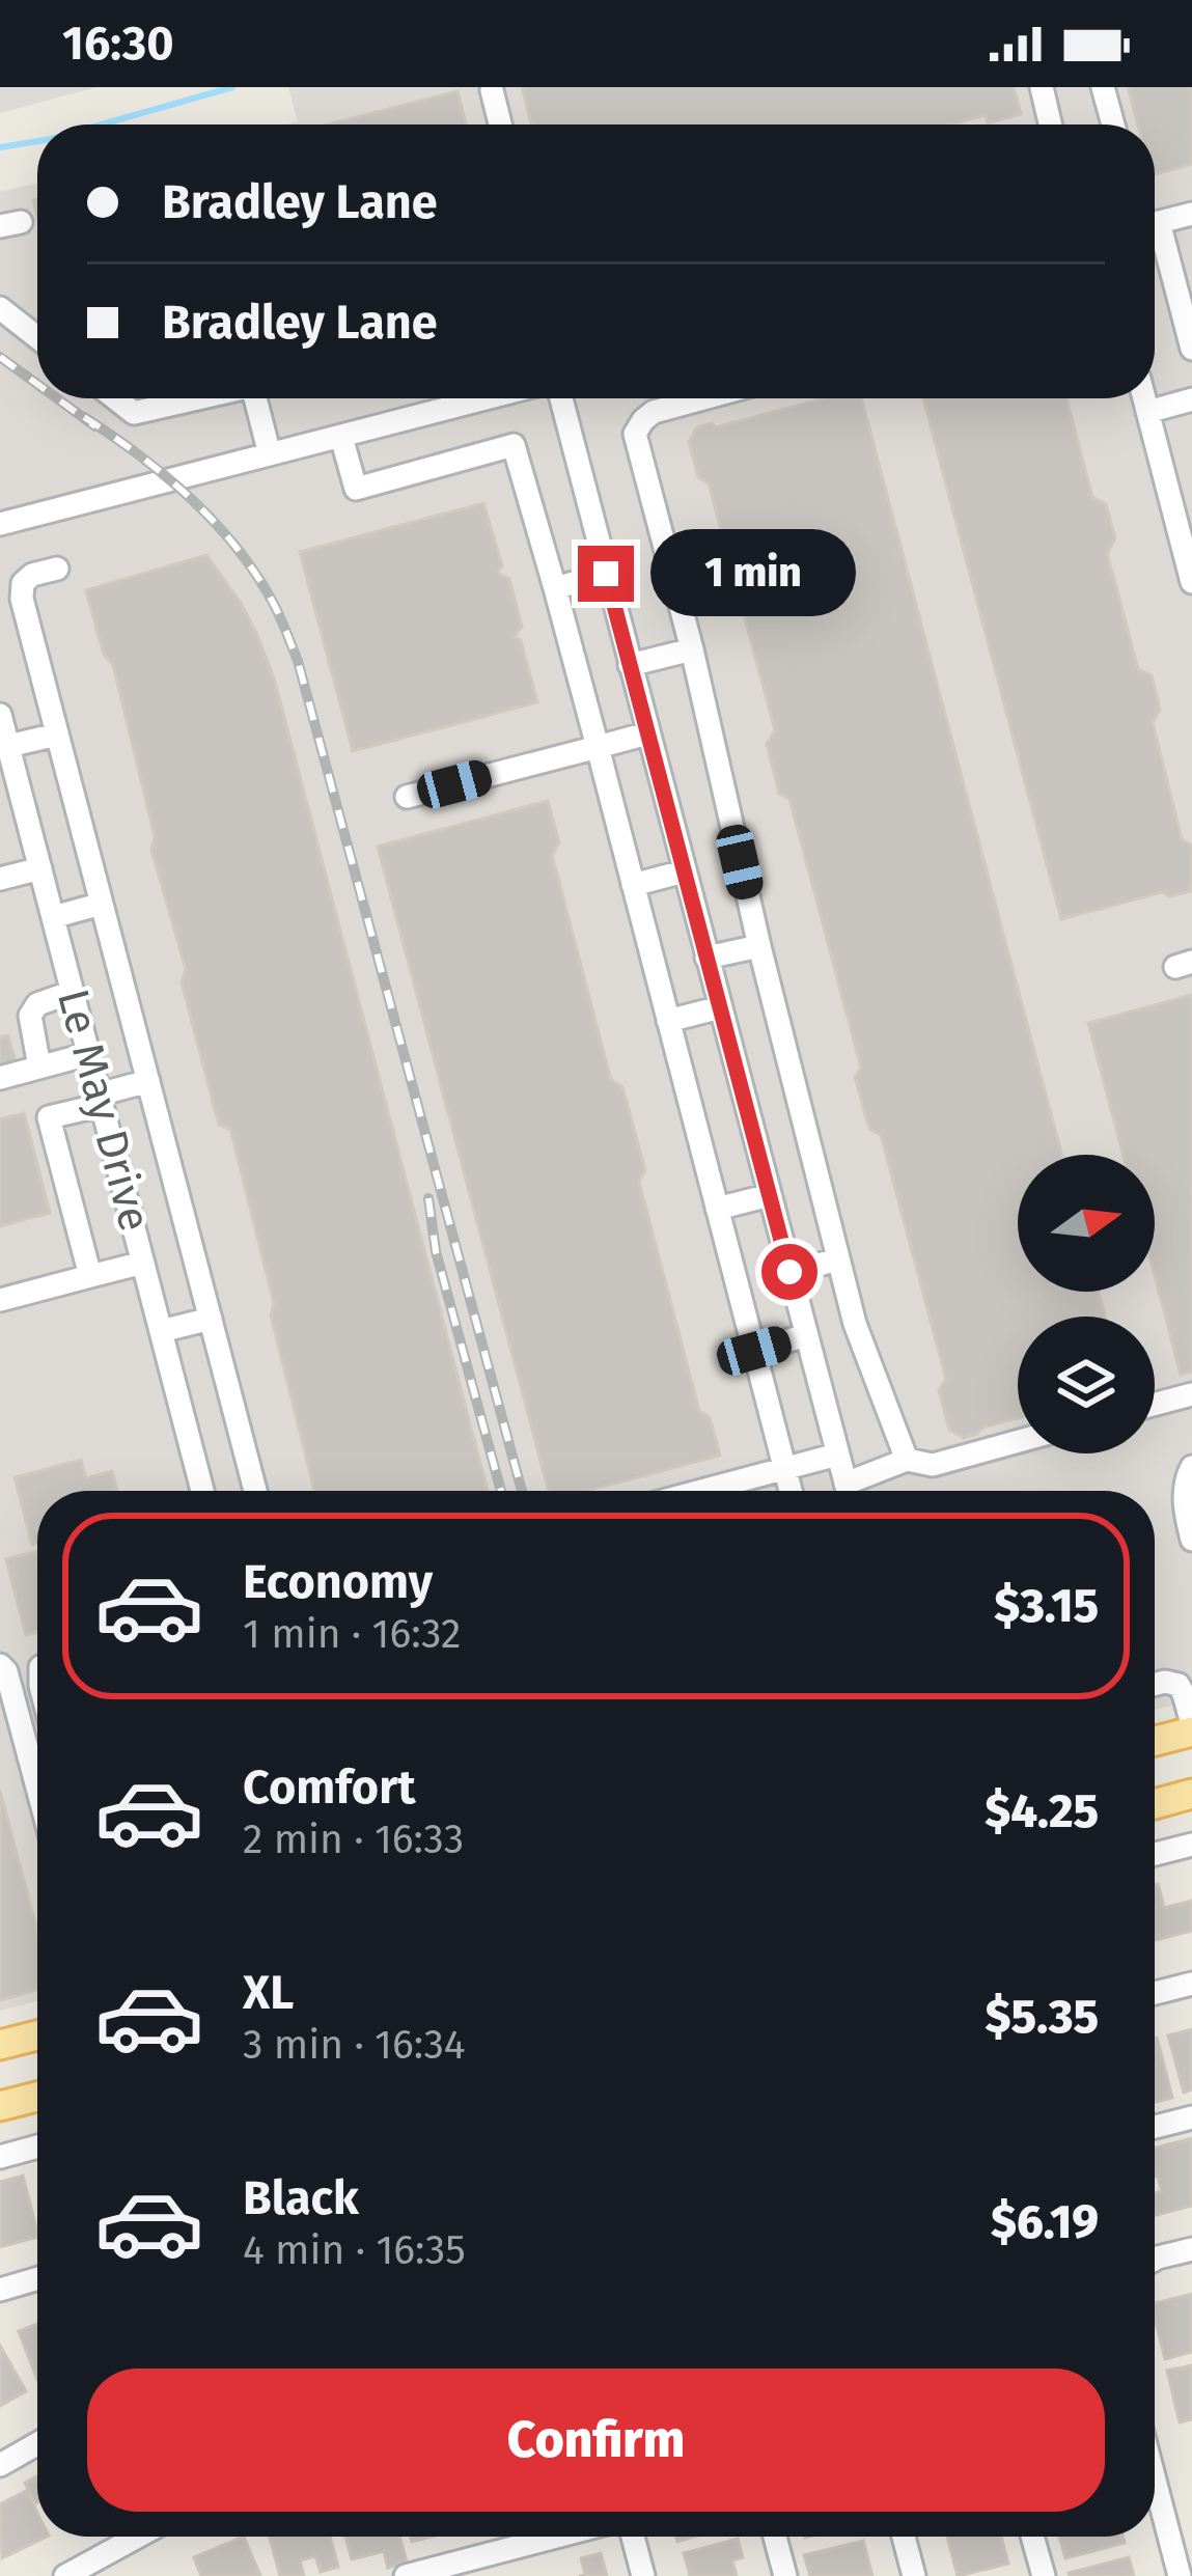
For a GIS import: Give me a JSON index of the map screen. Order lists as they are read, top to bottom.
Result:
{
  "streets": {
    "street": ["Le May Drive"]
  },
  "north": "right",
  "page": {
    "status": "16:30",
    "banner": ["Bradley Lane", "Bradley Lane"],
    "bubble": "1 min",
    "list": [
      {
        "name": "Economy",
        "note": "1 min · 16:32",
        "value": "$3.15"
      },
      {
        "name": "Comfort",
        "note": "2 min · 16:33",
        "value": "$4.25"
      },
      {
        "name": "XL",
        "note": "3 min · 16:34",
        "value": "$5.35"
      },
      {
        "name": "Black",
        "note": "4 min · 16:35",
        "value": "$6.19"
      }
    ],
    "buttons": "Confirm"
  }
}
